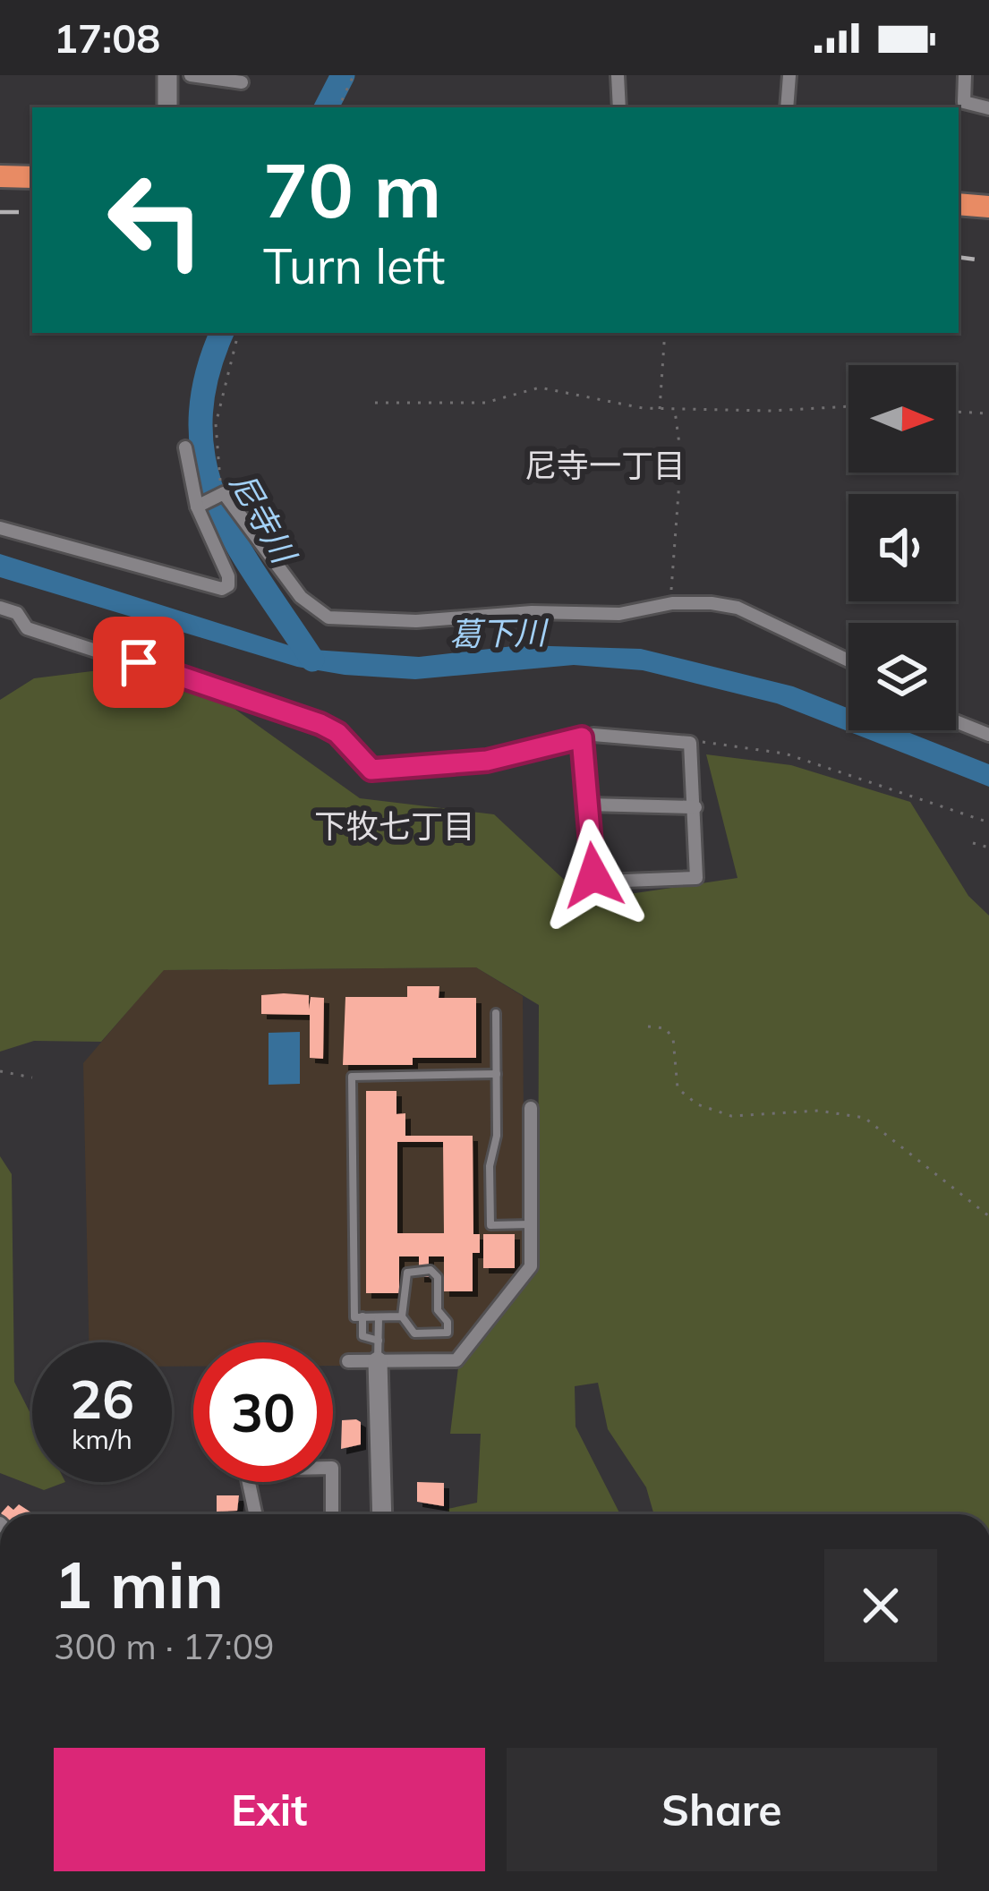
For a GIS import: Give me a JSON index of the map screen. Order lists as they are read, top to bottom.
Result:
{
  "districts": ["尼寺一丁目", "下牧七丁目"],
  "water": ["尼寺川", "葛下川"],
  "north": "right",
  "page": {
    "status": "17:08",
    "turn": ["70 m", "Turn left"],
    "speed": "26 km/h",
    "limit": "30",
    "heading": ["1 min", "300 m · 17:09"],
    "buttons": ["Exit", "Share"]
  }
}
